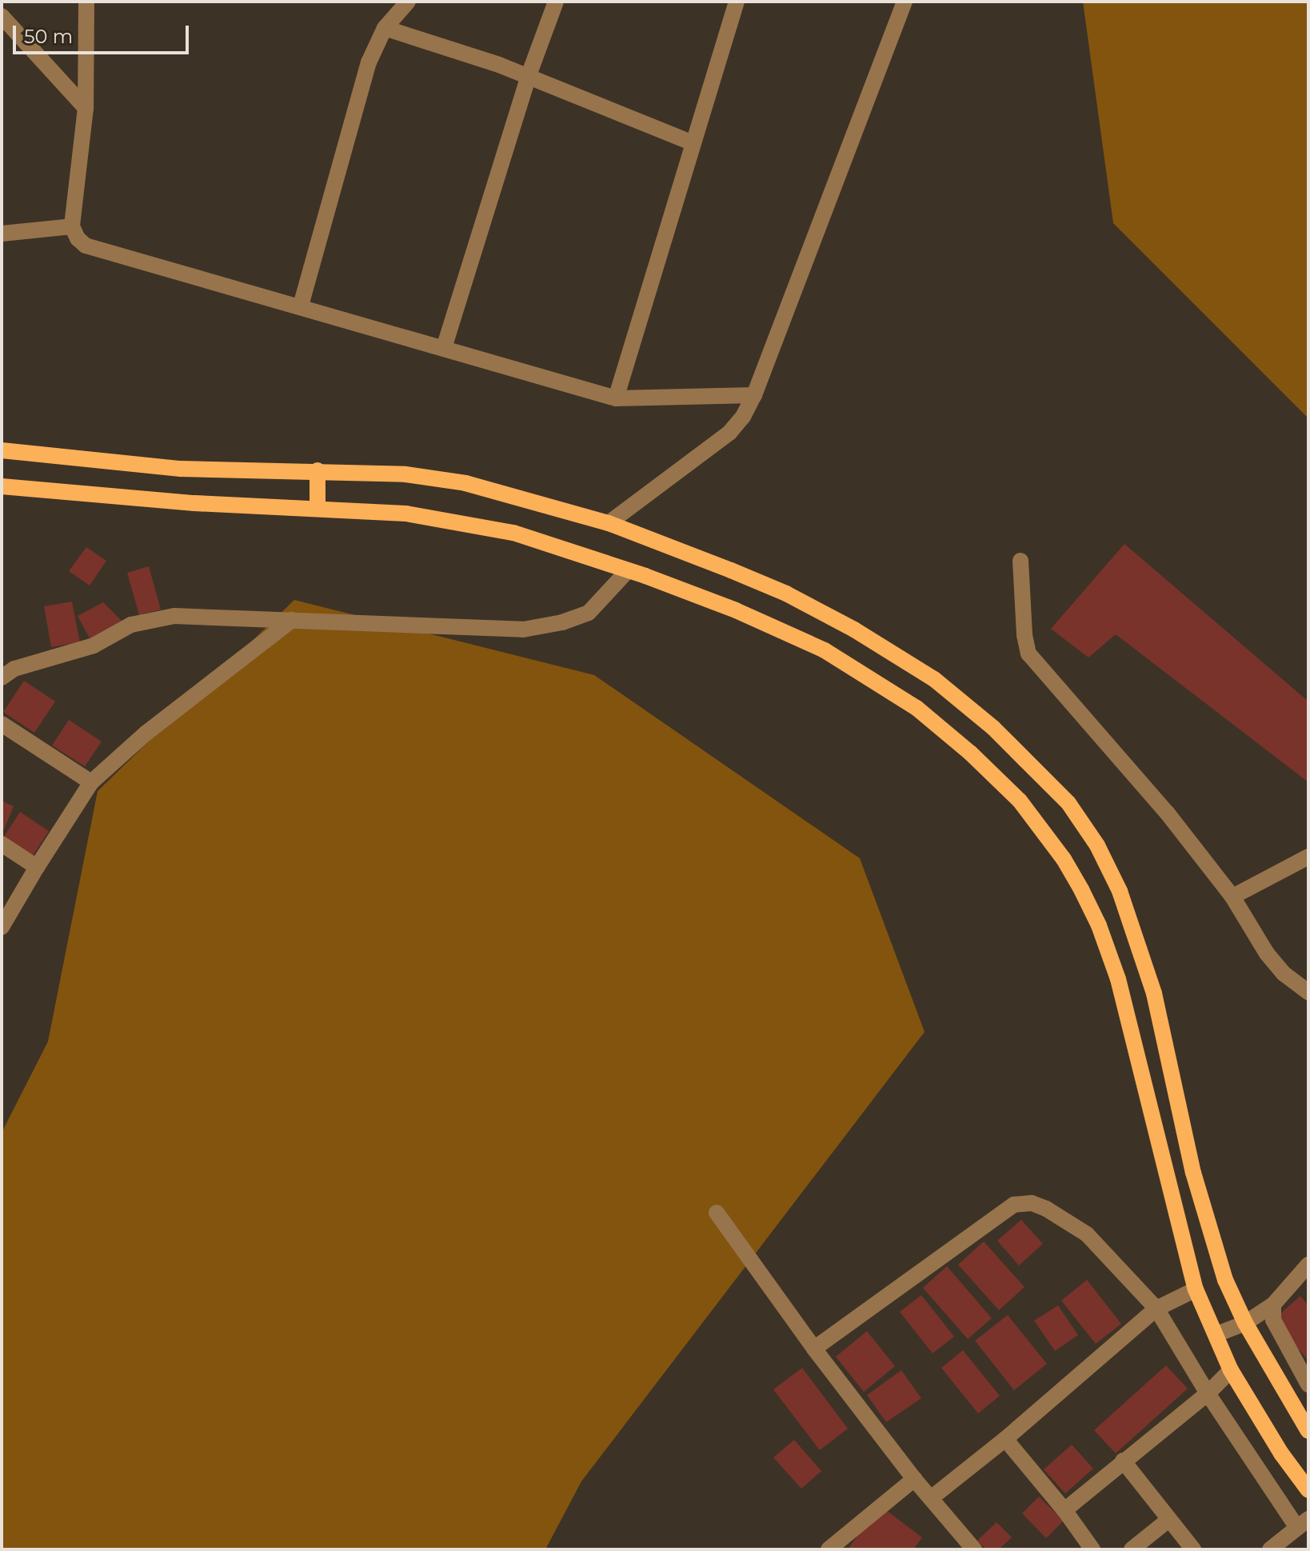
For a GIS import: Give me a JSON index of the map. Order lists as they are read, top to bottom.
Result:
{
  "scale_bar": "50 m"
}
